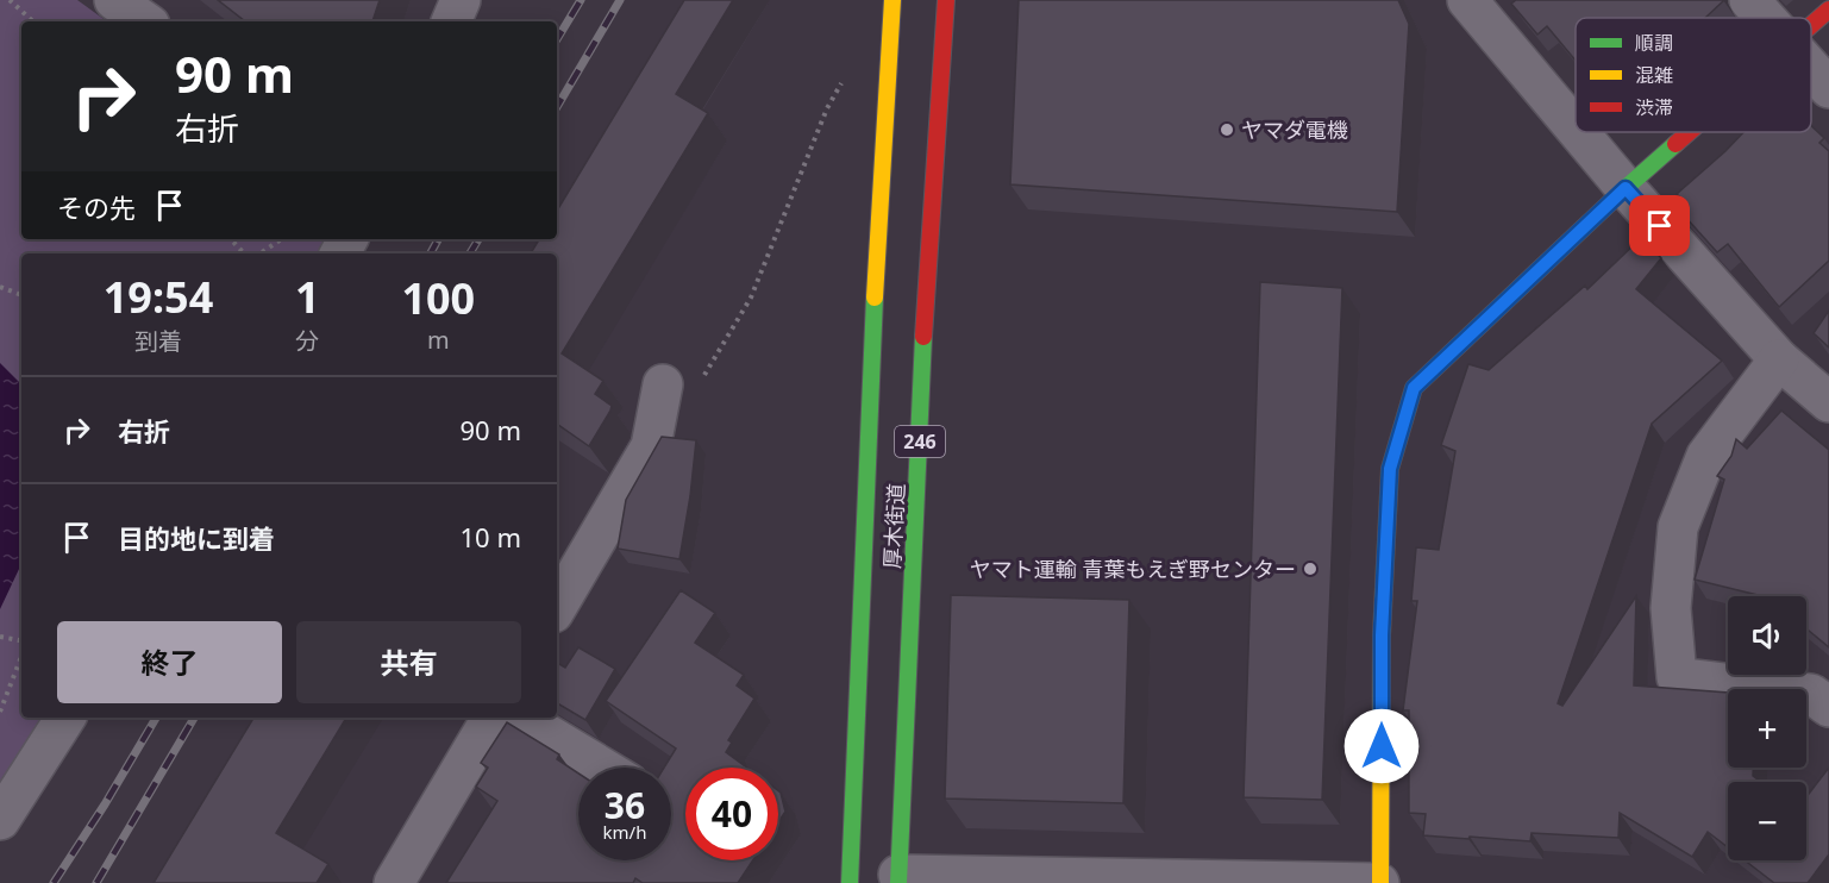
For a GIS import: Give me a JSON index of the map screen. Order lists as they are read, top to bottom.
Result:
{
  "streets": {
    "main road": ["246", "厚木街道"]
  },
  "places": ["ヤマダ電機", "ヤマト運輸 青葉もえぎ野センター"],
  "legend": ["順調", "混雑", "渋滞"],
  "page": {
    "turn": ["90 m", "右折"],
    "then": "その先",
    "eta": [
      "19:54",
      "到着",
      "1",
      "分",
      "100",
      "m"
    ],
    "list": [
      {
        "name": "右折",
        "value": "90 m"
      },
      {
        "name": "目的地に到着",
        "value": "10 m"
      }
    ],
    "map_buttons": ["+", "−"],
    "buttons": ["終了", "共有"],
    "speed": "36 km/h",
    "limit": "40"
  }
}
